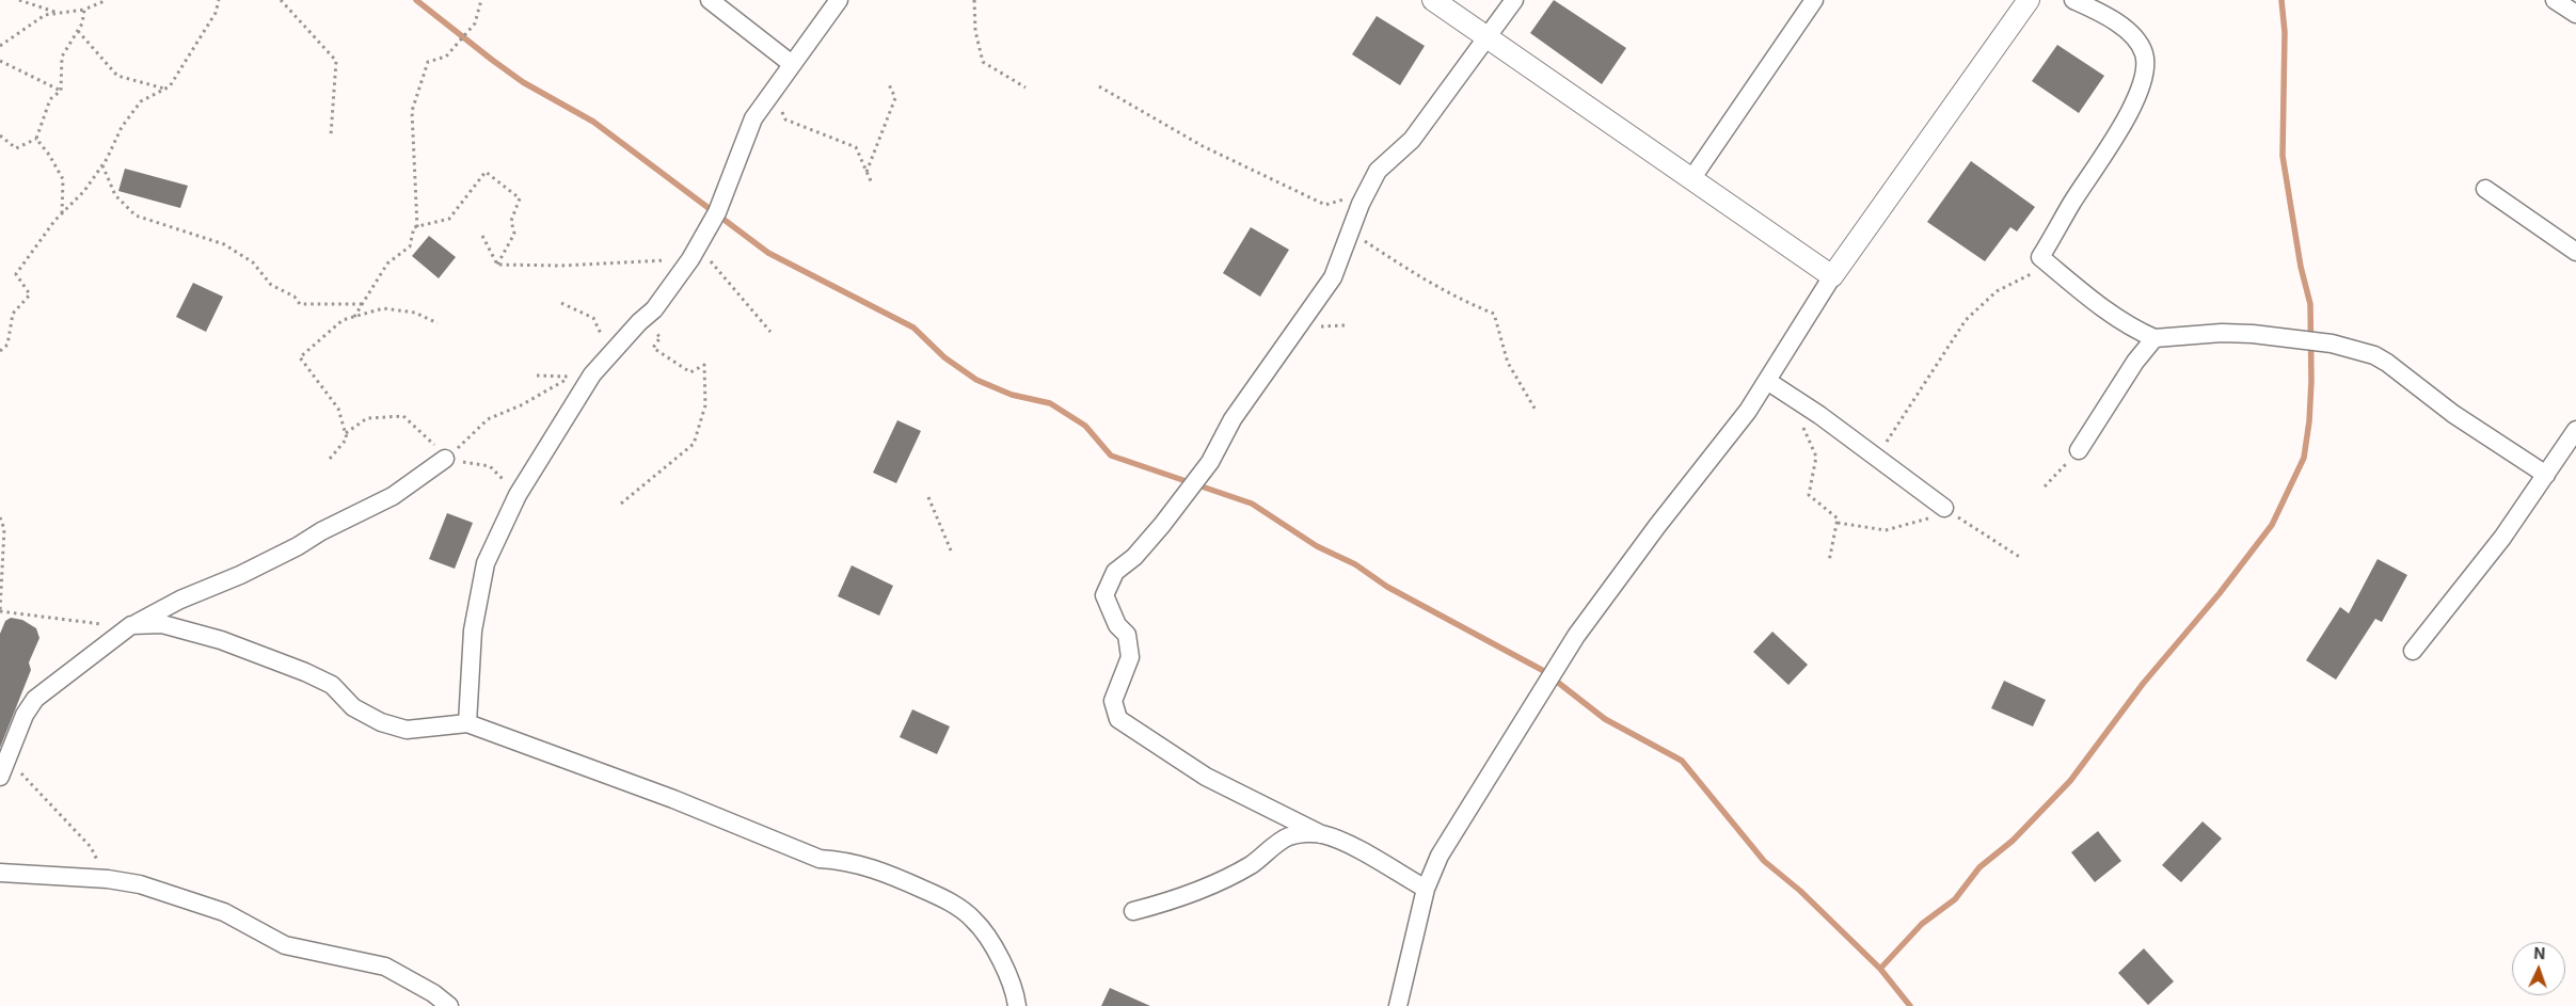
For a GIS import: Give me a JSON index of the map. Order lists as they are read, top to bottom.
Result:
{
  "north": "top"
}
